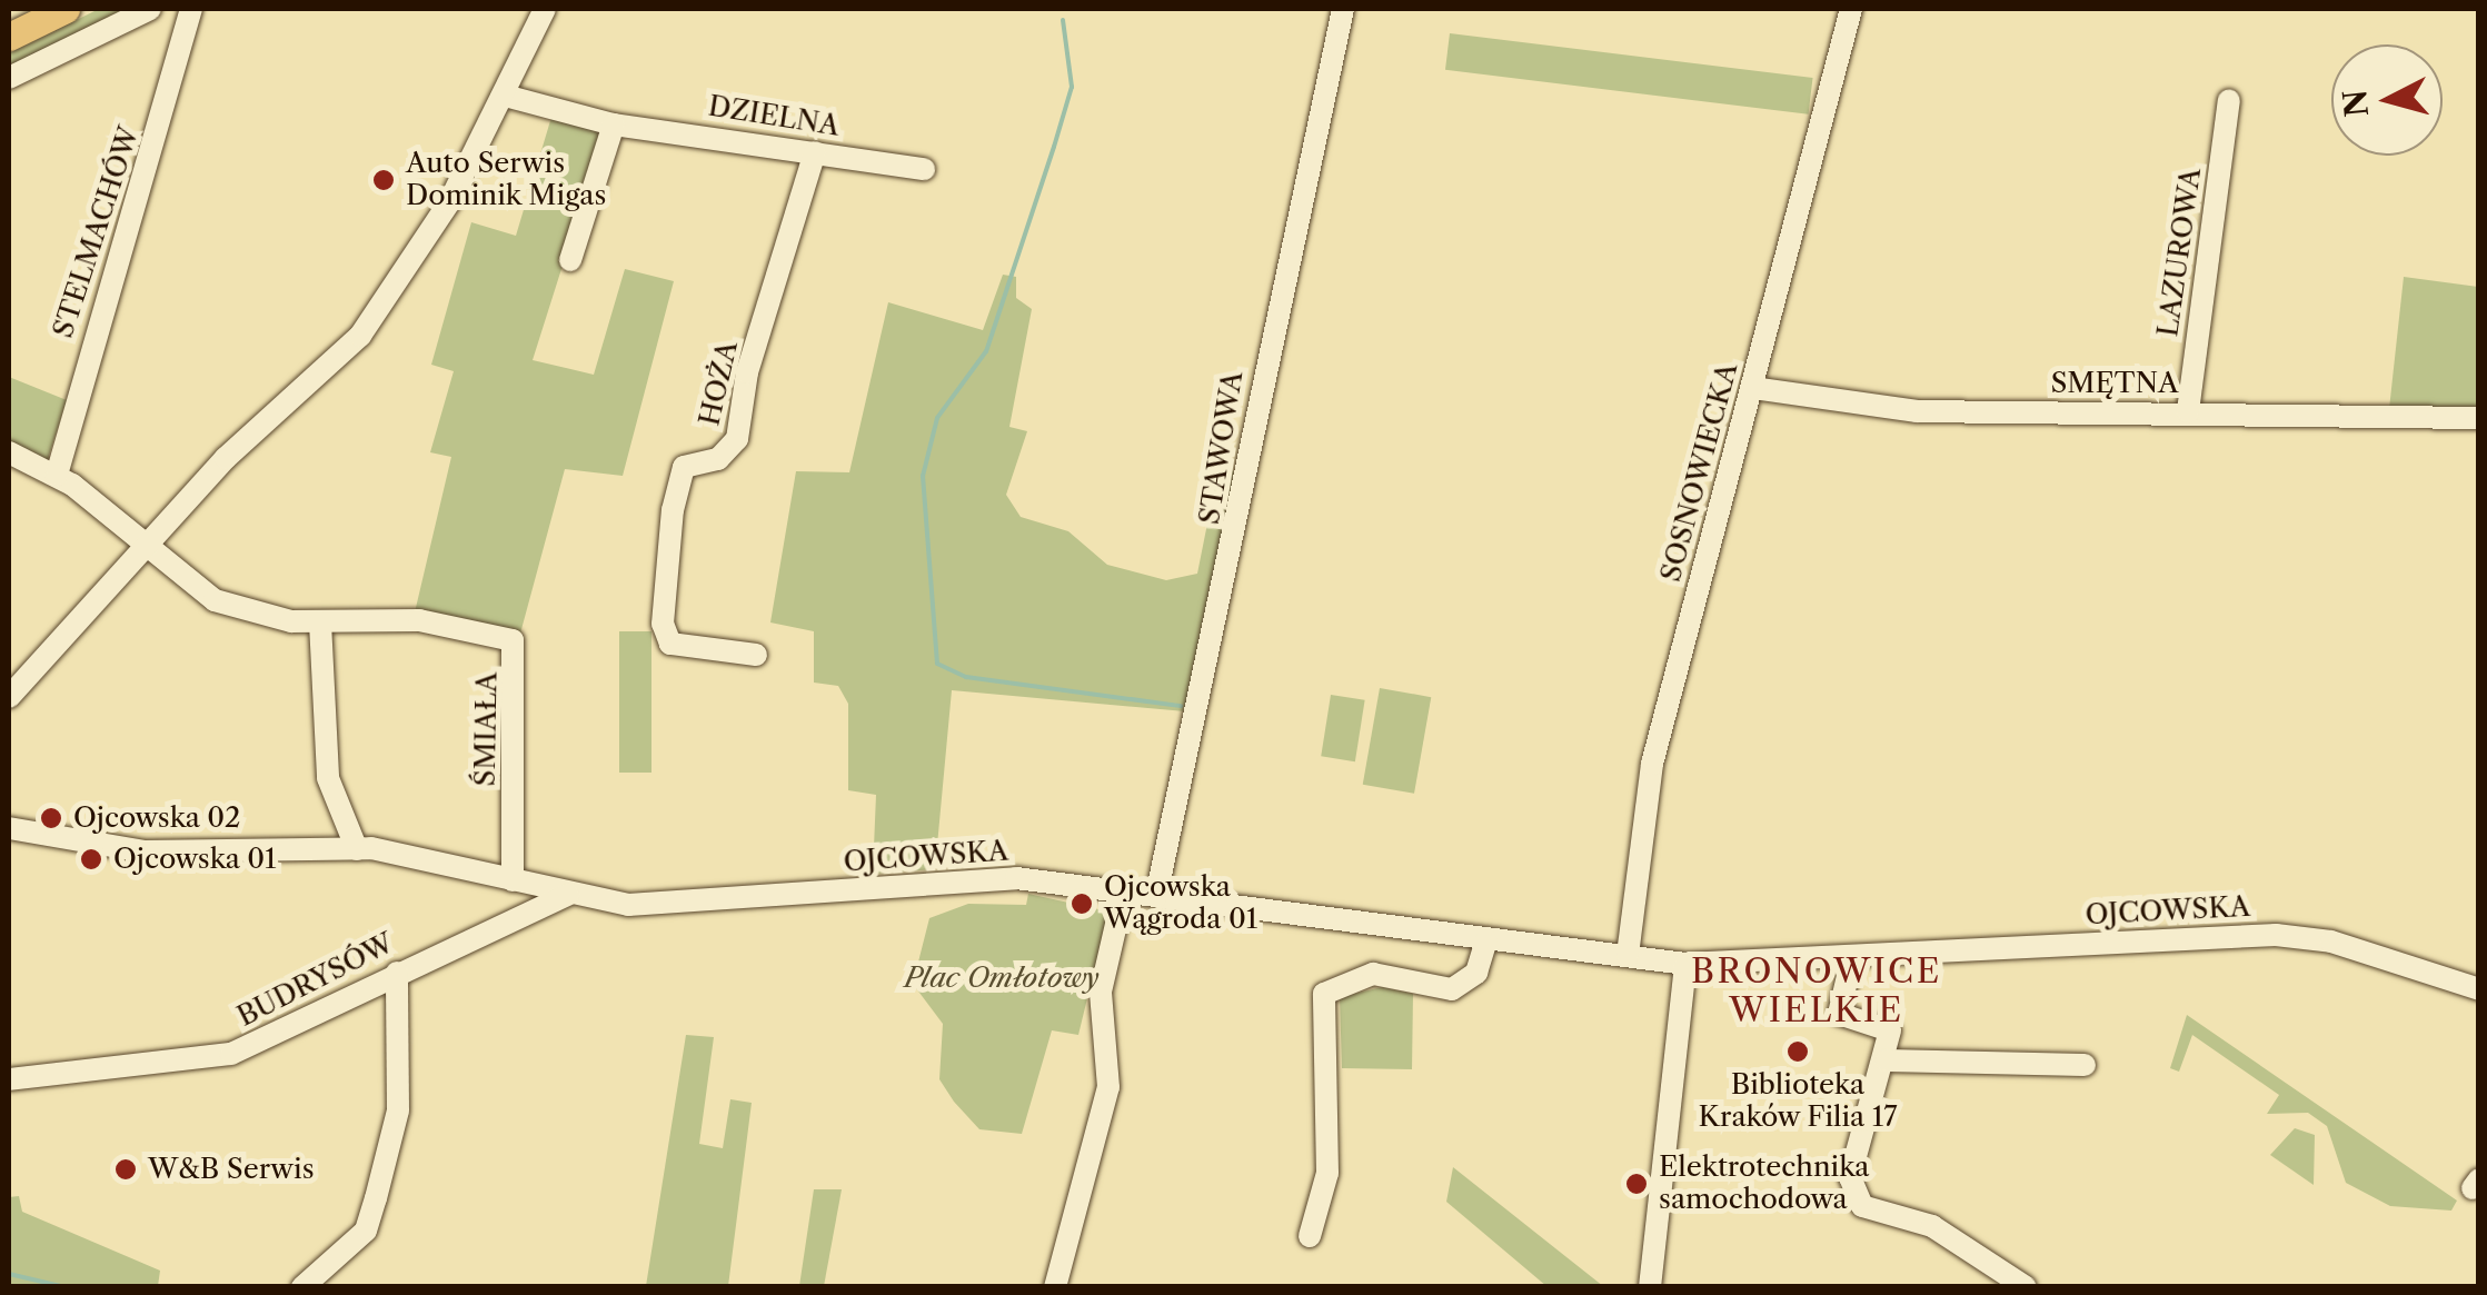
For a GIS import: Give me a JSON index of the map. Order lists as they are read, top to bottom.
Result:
{
  "streets": {
    "street": [
      "DZIELNA",
      "STELMACHÓW",
      "LAZUROWA",
      "HOŻA",
      "SMĘTNA",
      "STAWOWA",
      "SOSNOWIECKA",
      "ŚMIAŁA",
      "OJCOWSKA",
      "BUDRYSÓW"
    ]
  },
  "crossings": [
    ["DZIELNA", "HOŻA"],
    ["STELMACHÓW", "ŚMIAŁA"],
    ["LAZUROWA", "SMĘTNA"],
    ["SMĘTNA", "SOSNOWIECKA"],
    ["STAWOWA", "OJCOWSKA"],
    ["SOSNOWIECKA", "OJCOWSKA"],
    ["ŚMIAŁA", "OJCOWSKA"],
    ["OJCOWSKA", "BUDRYSÓW"]
  ],
  "districts": ["BRONOWICE WIELKIE"],
  "parks": ["Plac Omłotowy"],
  "places": [
    "Auto Serwis Dominik Migas",
    "Ojcowska 02",
    "Ojcowska 01",
    "Ojcowska Wągroda 01",
    "Biblioteka Kraków Filia 17",
    "W&B Serwis",
    "Elektrotechnika samochodowa"
  ],
  "north": "left"
}
